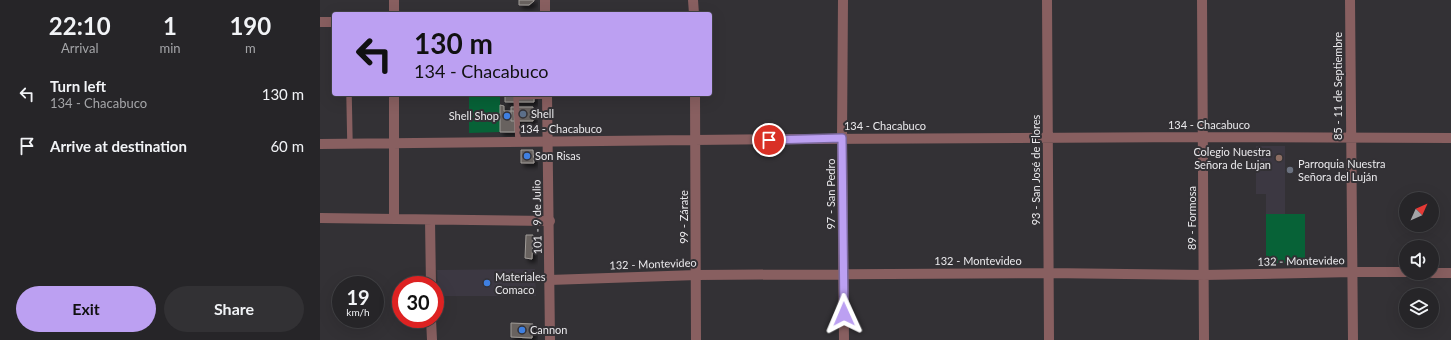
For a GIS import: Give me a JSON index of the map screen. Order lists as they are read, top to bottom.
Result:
{
  "streets": {
    "street": [
      "85 - 11 de Septiembre",
      "134 - Chacabuco",
      "93 - San José de Flores",
      "97 - San Pedro",
      "101 - 9 de Julio",
      "99 - Zárate",
      "89 - Formosa",
      "132 - Montevideo"
    ]
  },
  "crossings": [
    ["85 - 11 de Septiembre", "134 - Chacabuco"],
    ["85 - 11 de Septiembre", "132 - Montevideo"],
    ["134 - Chacabuco", "93 - San José de Flores"],
    ["134 - Chacabuco", "97 - San Pedro"],
    ["134 - Chacabuco", "101 - 9 de Julio"],
    ["134 - Chacabuco", "99 - Zárate"],
    ["134 - Chacabuco", "89 - Formosa"],
    ["93 - San José de Flores", "132 - Montevideo"],
    ["97 - San Pedro", "132 - Montevideo"],
    ["101 - 9 de Julio", "132 - Montevideo"],
    ["99 - Zárate", "132 - Montevideo"],
    ["89 - Formosa", "132 - Montevideo"]
  ],
  "places": [
    "Shell",
    "Shell Shop",
    "Son Risas",
    "Colegio Nuestra Señora de Lujan",
    "Parroquia Nuestra Señora del Luján",
    "Materiales Comaco",
    "Cannon"
  ],
  "north": "top right",
  "page": {
    "eta": [
      "22:10",
      "Arrival",
      "1",
      "min",
      "190",
      "m"
    ],
    "turn": ["130 m", "134 - Chacabuco"],
    "list": [
      {
        "name": "Turn left",
        "note": "134 - Chacabuco",
        "value": "130 m"
      },
      {
        "name": "Arrive at destination",
        "value": "60 m"
      }
    ],
    "speed": "19 km/h",
    "limit": "30",
    "buttons": ["Exit", "Share"]
  }
}
